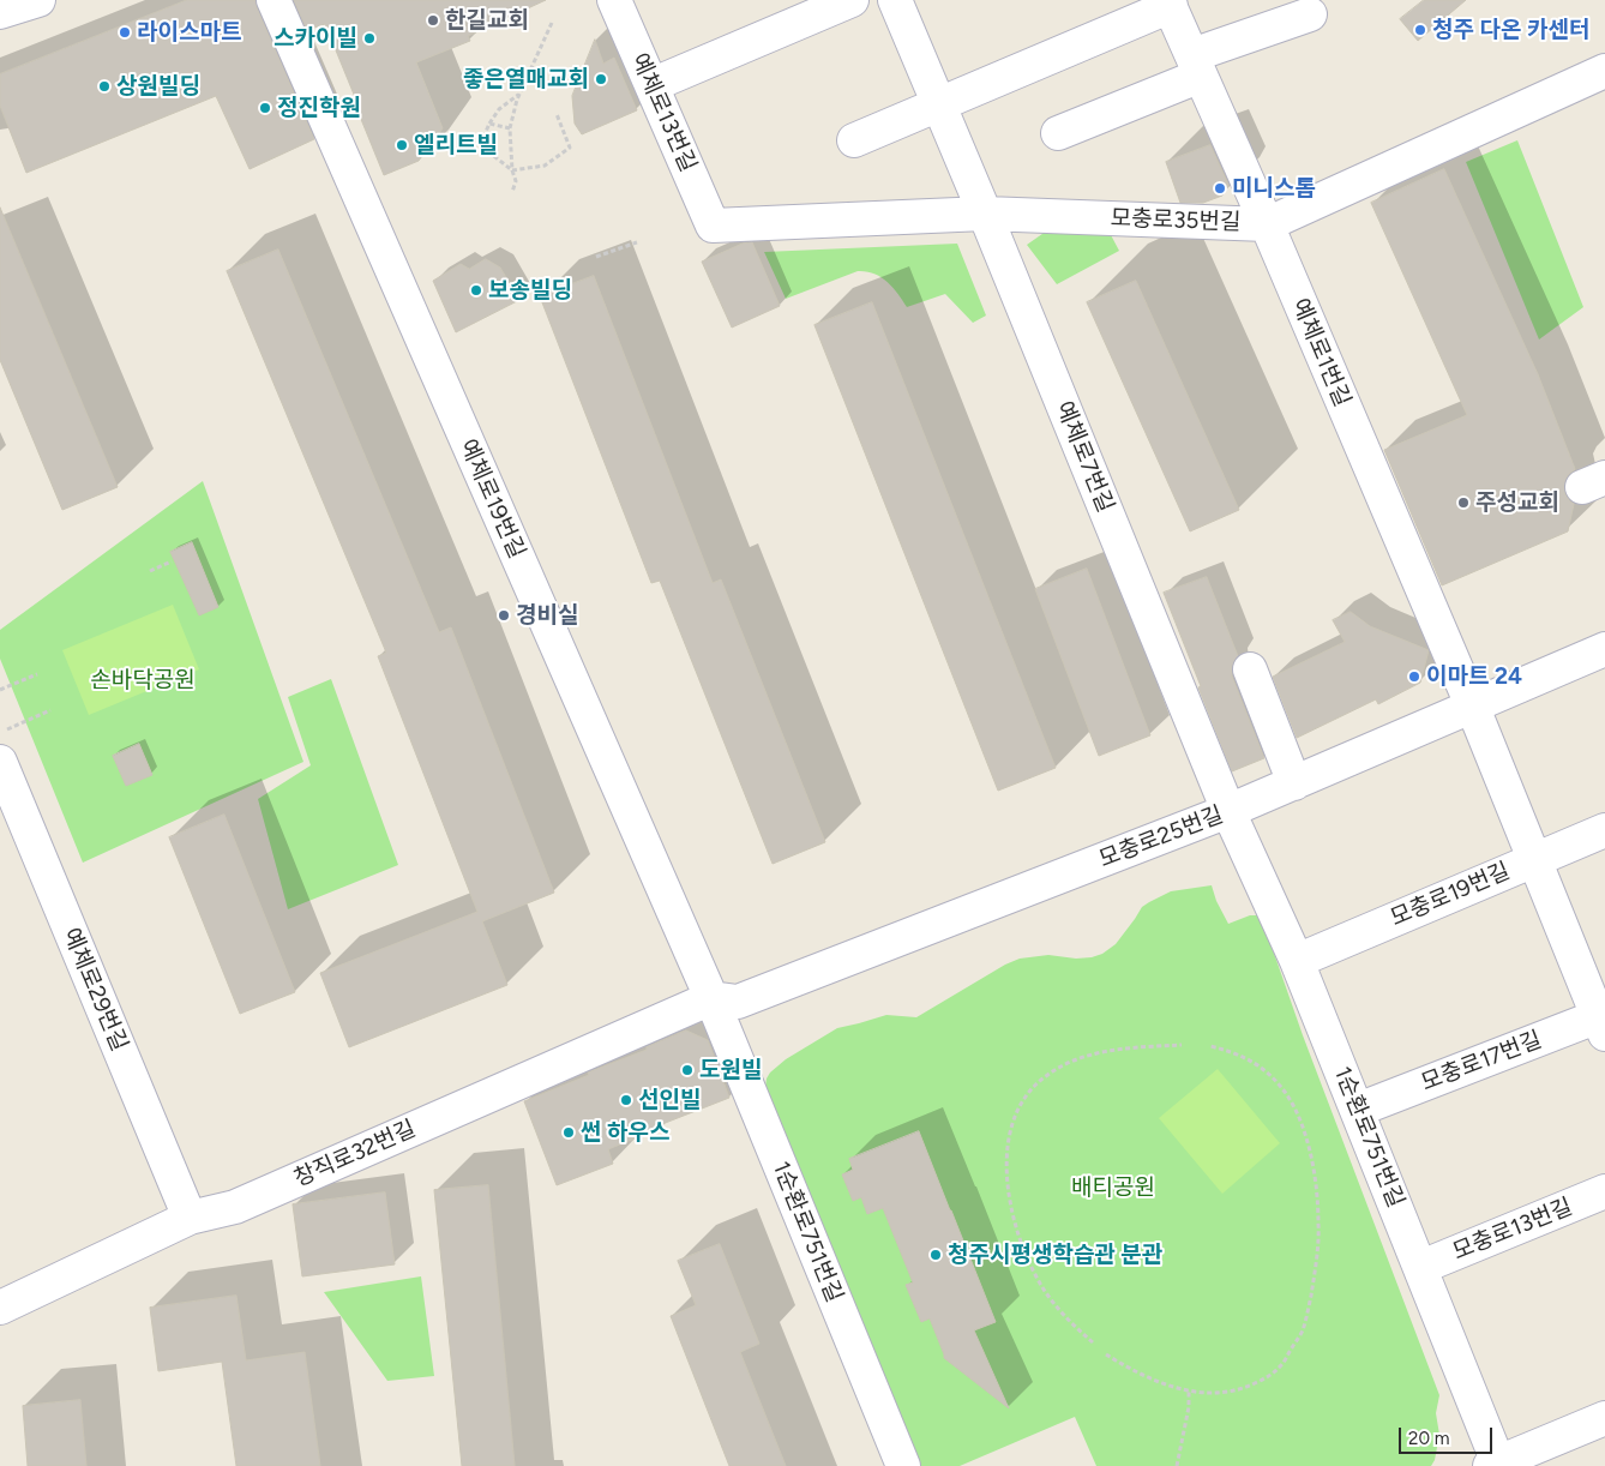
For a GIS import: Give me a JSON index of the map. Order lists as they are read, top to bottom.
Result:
{
  "streets": {
    "street": [
      "예체로13번길",
      "모충로35번길",
      "예체로1번길",
      "예체로7번길",
      "예체로19번길",
      "모충로25번길",
      "모충로19번길",
      "예체로29번길",
      "모충로17번길",
      "1순환로751번길",
      "창직로32번길",
      "모충로13번길"
    ]
  },
  "crossings": [
    ["예체로13번길", "모충로35번길"],
    ["모충로35번길", "예체로1번길"],
    ["모충로35번길", "예체로7번길"],
    ["예체로1번길", "모충로25번길"],
    ["예체로1번길", "모충로19번길"],
    ["예체로1번길", "모충로17번길"],
    ["예체로7번길", "모충로25번길"],
    ["예체로7번길", "1순환로751번길"],
    ["예체로19번길", "모충로25번길"],
    ["예체로19번길", "1순환로751번길"],
    ["예체로19번길", "창직로32번길"],
    ["모충로25번길", "1순환로751번길"],
    ["모충로25번길", "창직로32번길"],
    ["모충로19번길", "1순환로751번길"],
    ["예체로29번길", "창직로32번길"],
    ["모충로17번길", "1순환로751번길"],
    ["1순환로751번길", "창직로32번길"],
    ["1순환로751번길", "모충로13번길"]
  ],
  "parks": ["손바닥공원", "배티공원"],
  "places": [
    "한길교회",
    "청주 다온 카센터",
    "라이스마트",
    "스카이빌",
    "좋은열매교회",
    "상원빌딩",
    "정진학원",
    "엘리트빌",
    "미니스톱",
    "보송빌딩",
    "주성교회",
    "경비실",
    "이마트 24",
    "도원빌",
    "선인빌",
    "썬 하우스",
    "청주시평생학습관 분관"
  ],
  "scale_bar": "20 m"
}
